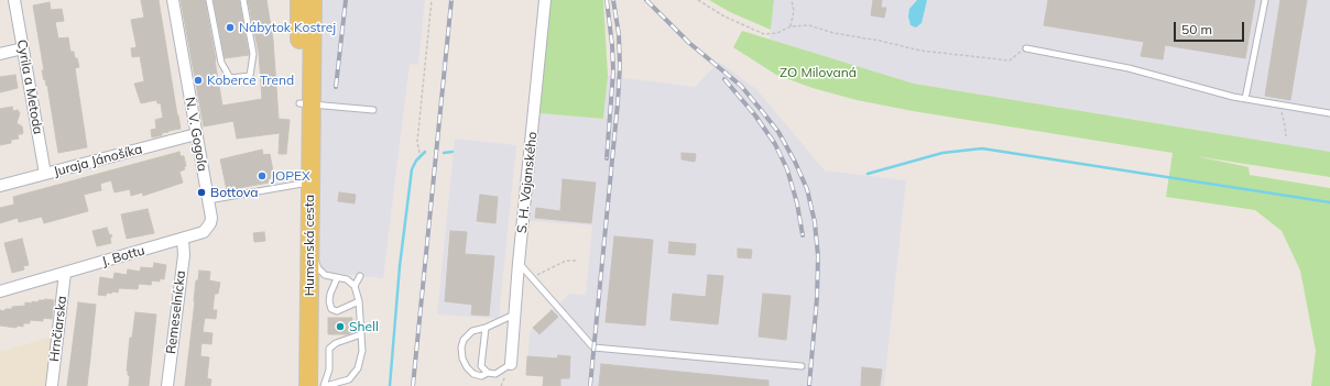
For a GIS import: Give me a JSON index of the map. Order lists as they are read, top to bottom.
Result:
{
  "streets": {
    "main road": ["Humenská cesta"],
    "street": [
      "Cyrila a Metoda",
      "N. V. Gogoľa",
      "Juraja Jánošíka",
      "S. H. Vajanského",
      "J. Bottu",
      "Remeselnícka",
      "Hrnčiarska"
    ]
  },
  "crossings": [
    ["Cyrila a Metoda", "Juraja Jánošíka"],
    ["N. V. Gogoľa", "Juraja Jánošíka"],
    ["N. V. Gogoľa", "J. Bottu"],
    ["J. Bottu", "Remeselnícka"],
    ["J. Bottu", "Hrnčiarska"]
  ],
  "parks": ["ZO Milovaná"],
  "places": [
    "Nábytok Kostrej",
    "Koberce Trend",
    "JOPEX",
    "Bottova",
    "Shell"
  ],
  "scale_bar": "50 m"
}
